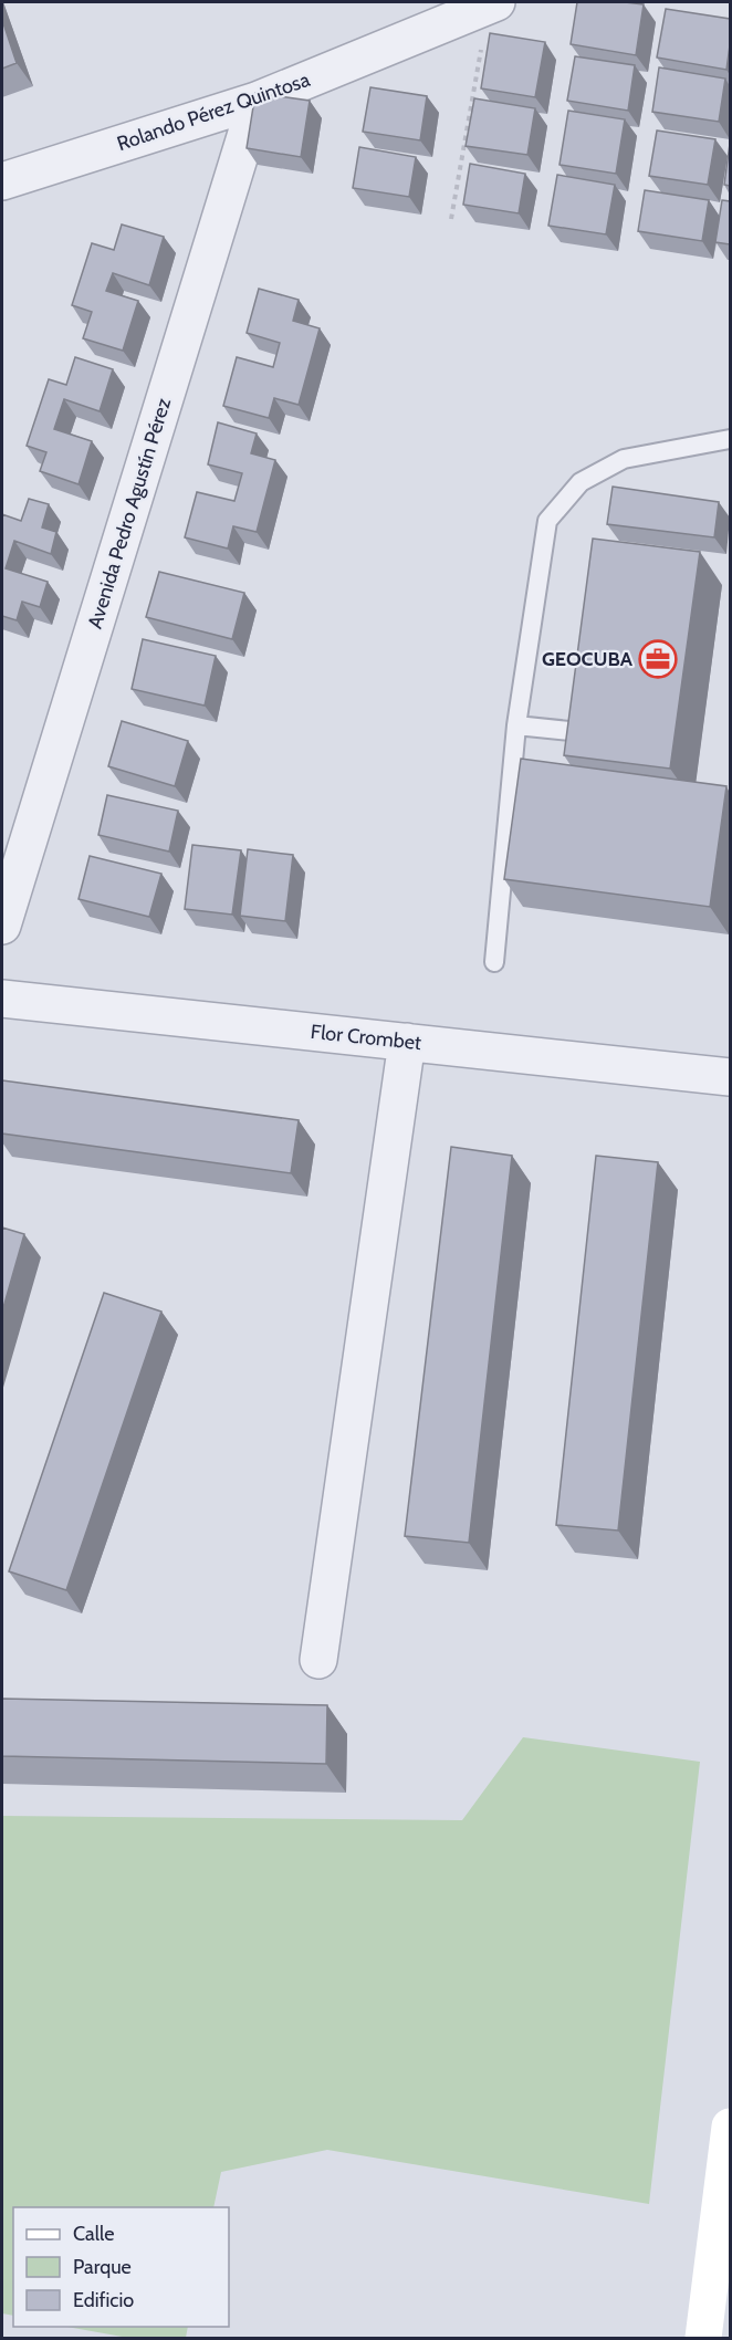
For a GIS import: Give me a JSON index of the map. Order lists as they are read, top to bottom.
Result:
{
  "streets": {
    "street": ["Rolando Pérez Quintosa", "Avenida Pedro Agustín Pérez", "Flor Crombet"]
  },
  "crossings": [
    ["Rolando Pérez Quintosa", "Avenida Pedro Agustín Pérez"]
  ],
  "places": {
    "office": ["GEOCUBA"]
  },
  "legend": ["Calle", "Parque", "Edificio"]
}
